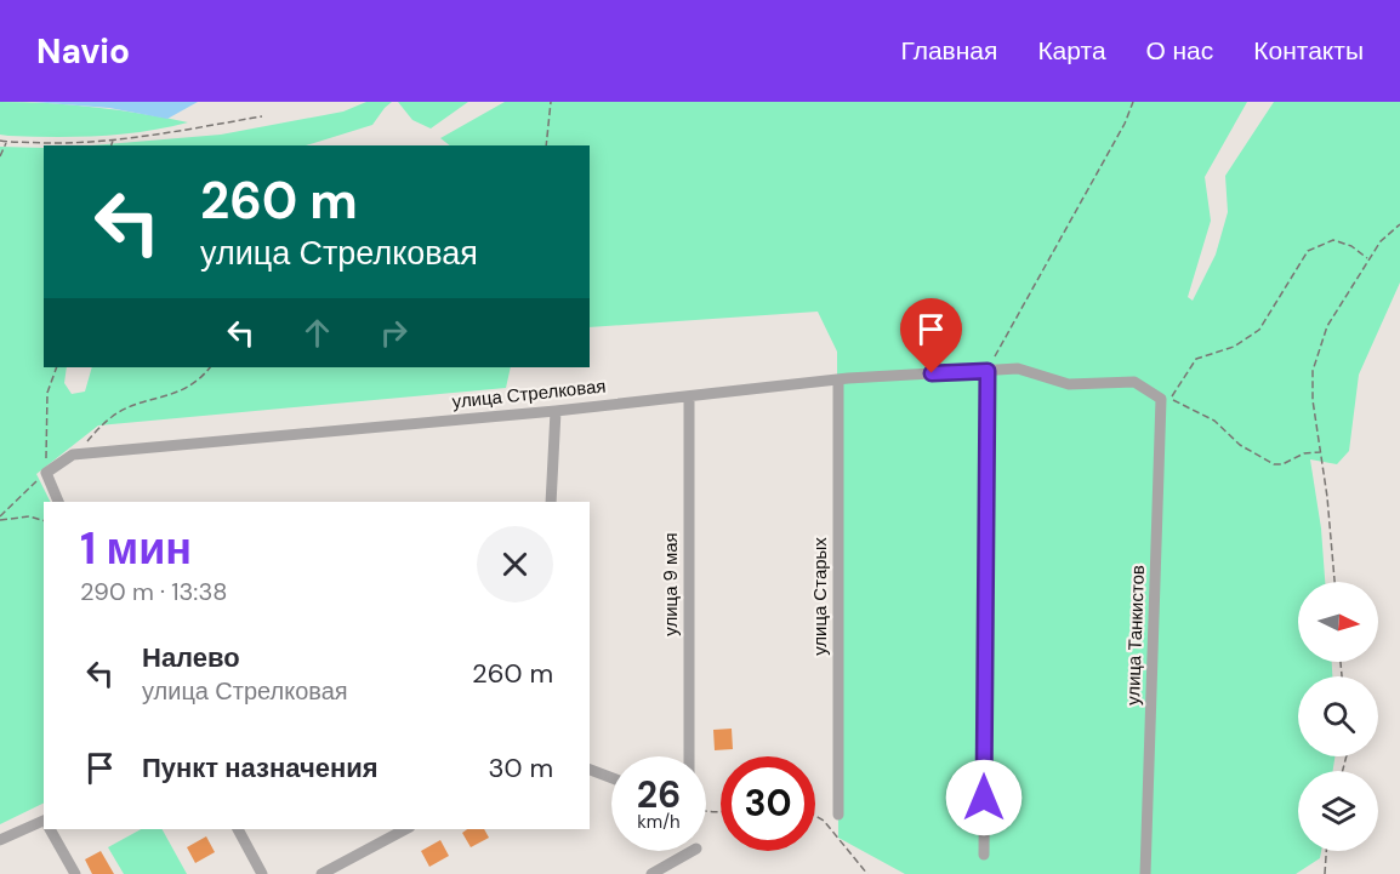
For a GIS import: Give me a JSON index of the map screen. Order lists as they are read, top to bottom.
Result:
{
  "streets": {
    "street": [
      "улица Стрелковая",
      "улица 9 мая",
      "улица Старых",
      "улица Танкистов"
    ]
  },
  "crossings": [
    ["улица Стрелковая", "улица 9 мая"],
    ["улица Стрелковая", "улица Старых"],
    ["улица Стрелковая", "улица Танкистов"]
  ],
  "north": "right",
  "page": {
    "header": "Navio",
    "nav": [
      "Главная",
      "Карта",
      "О нас",
      "Контакты"
    ],
    "turn": ["260 m", "улица Стрелковая"],
    "heading": ["1 мин", "290 m · 13:38"],
    "list": [
      {
        "name": "Налево",
        "note": "улица Стрелковая",
        "value": "260 m"
      },
      {
        "name": "Пункт назначения",
        "value": "30 m"
      }
    ],
    "speed": "26 km/h",
    "limit": "30"
  }
}
